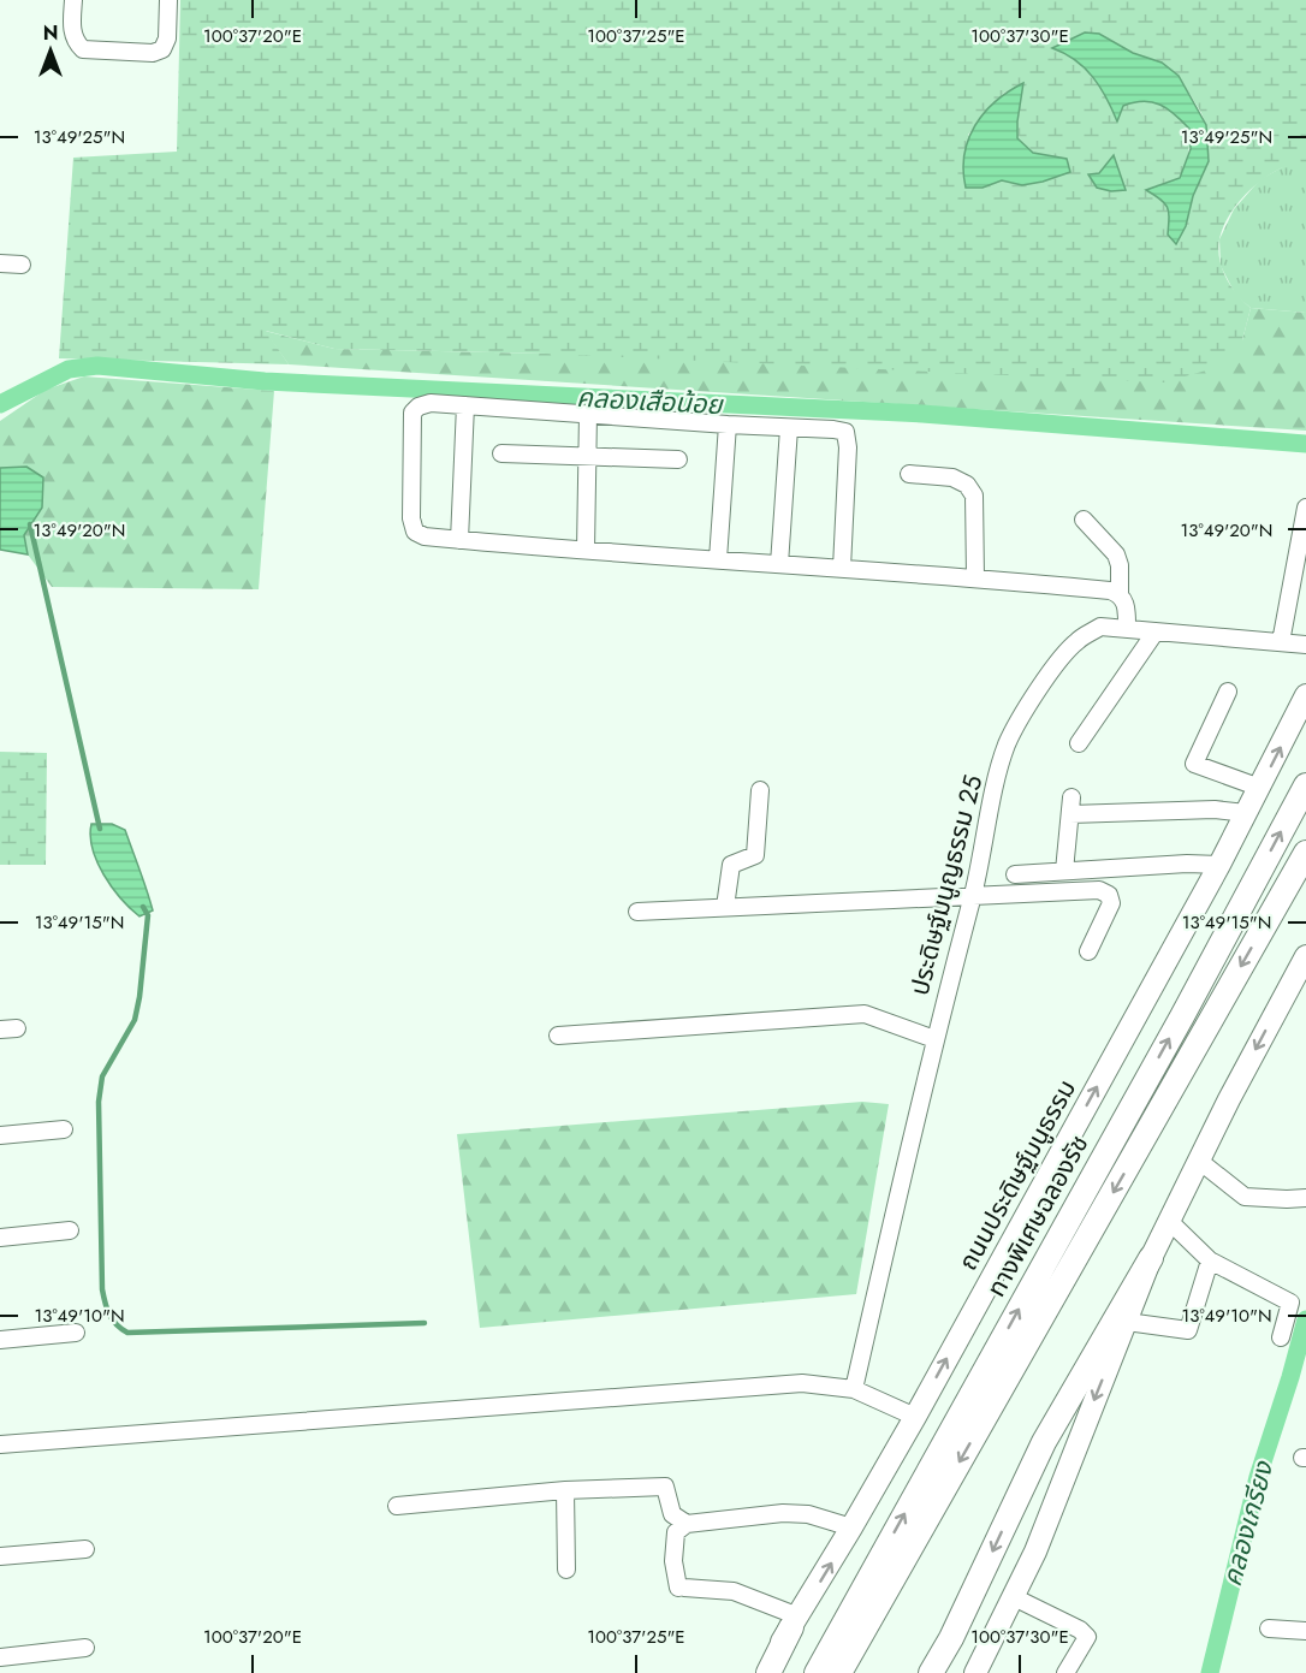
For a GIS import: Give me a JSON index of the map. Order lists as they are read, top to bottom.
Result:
{
  "streets": {
    "highway": ["ทางพิเศษฉลองรัช"],
    "main road": ["ถนนประดิษฐ์มนูธรรม"],
    "street": ["ประดิษฐ์มนูญธรรม 25"]
  },
  "water": ["คลองเสือน้อย", "คลองเกรียง"],
  "north": "top",
  "coordinates": [
    "100°37'20\"E",
    "100°37'25\"E",
    "100°37'30\"E",
    "13°49'25\"N",
    "13°49'20\"N",
    "13°49'15\"N",
    "13°49'10\"N"
  ]
}
